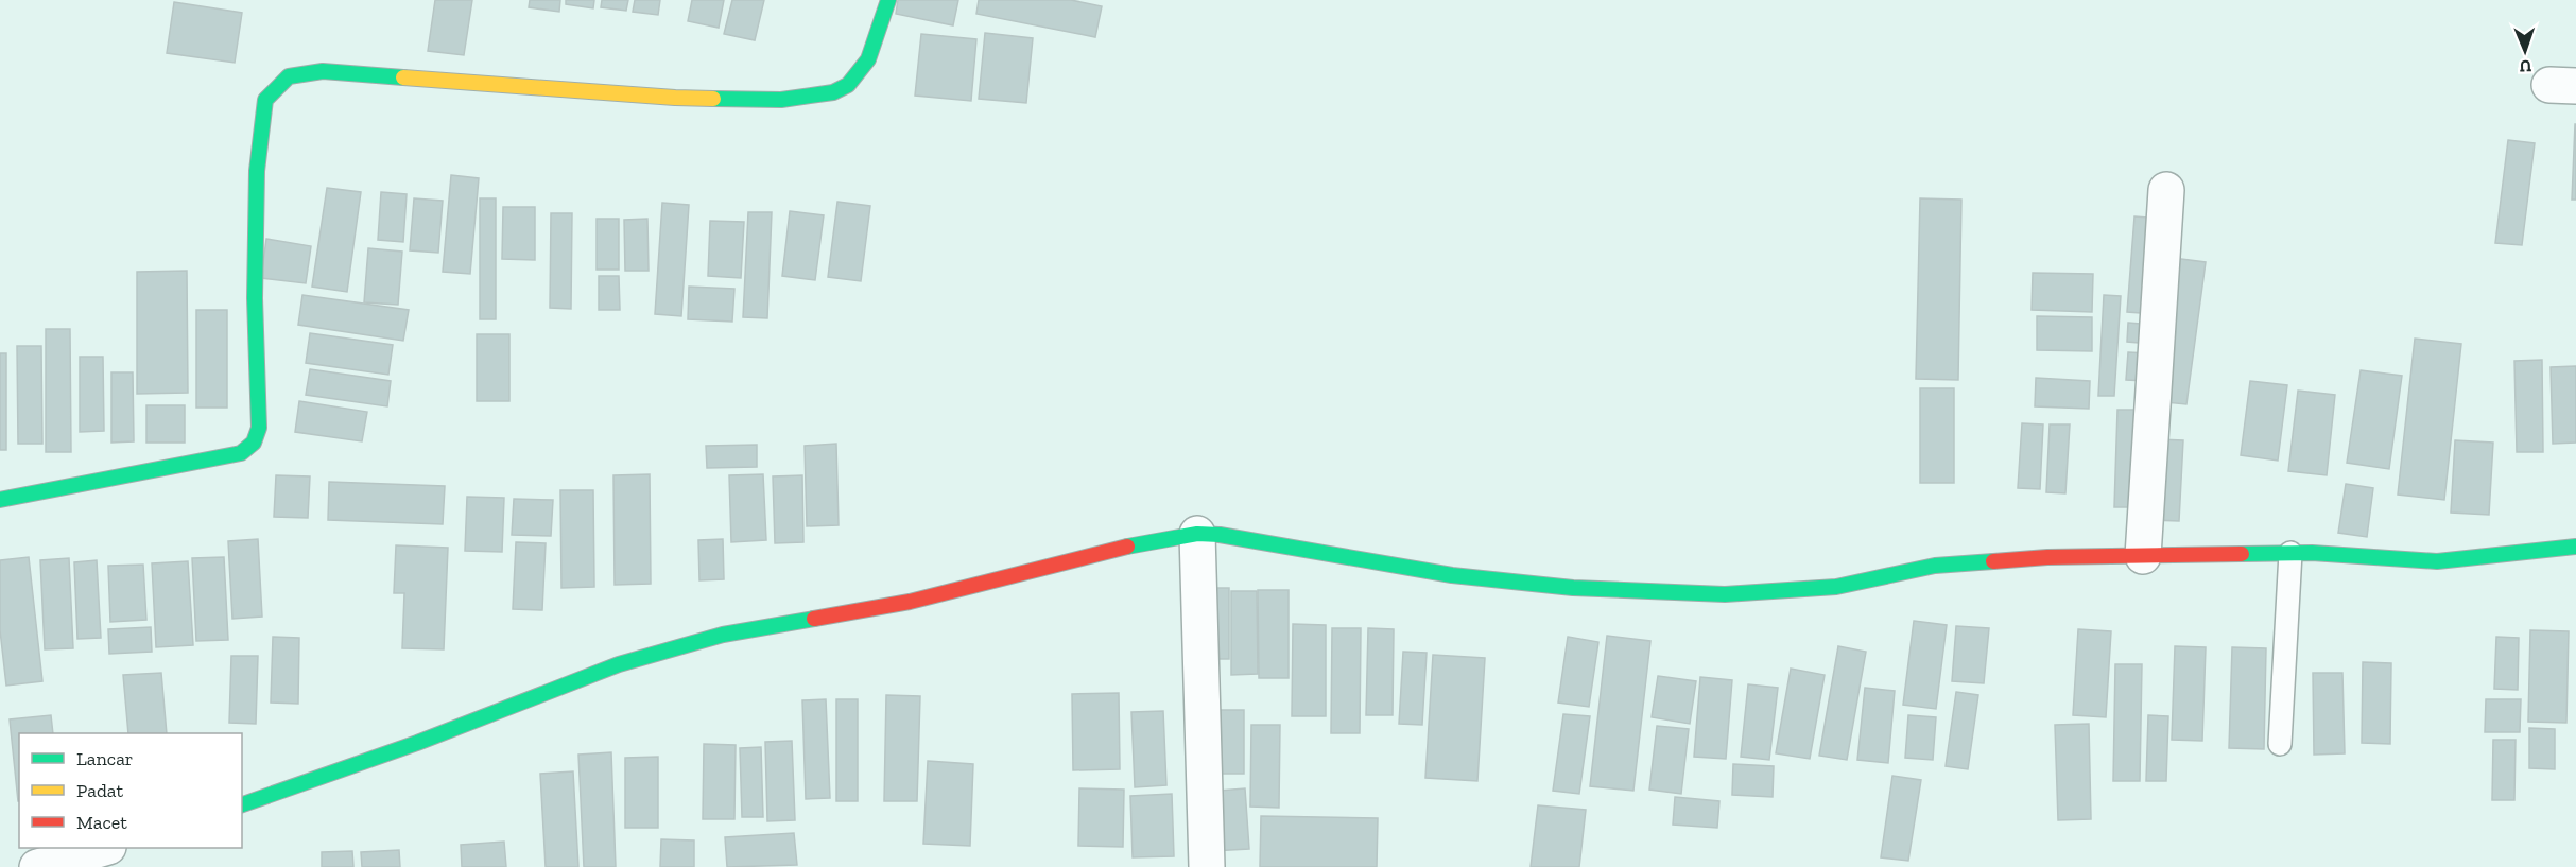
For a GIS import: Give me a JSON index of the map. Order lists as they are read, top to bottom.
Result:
{
  "legend": ["Lancar", "Padat", "Macet"],
  "north": "bottom"
}
